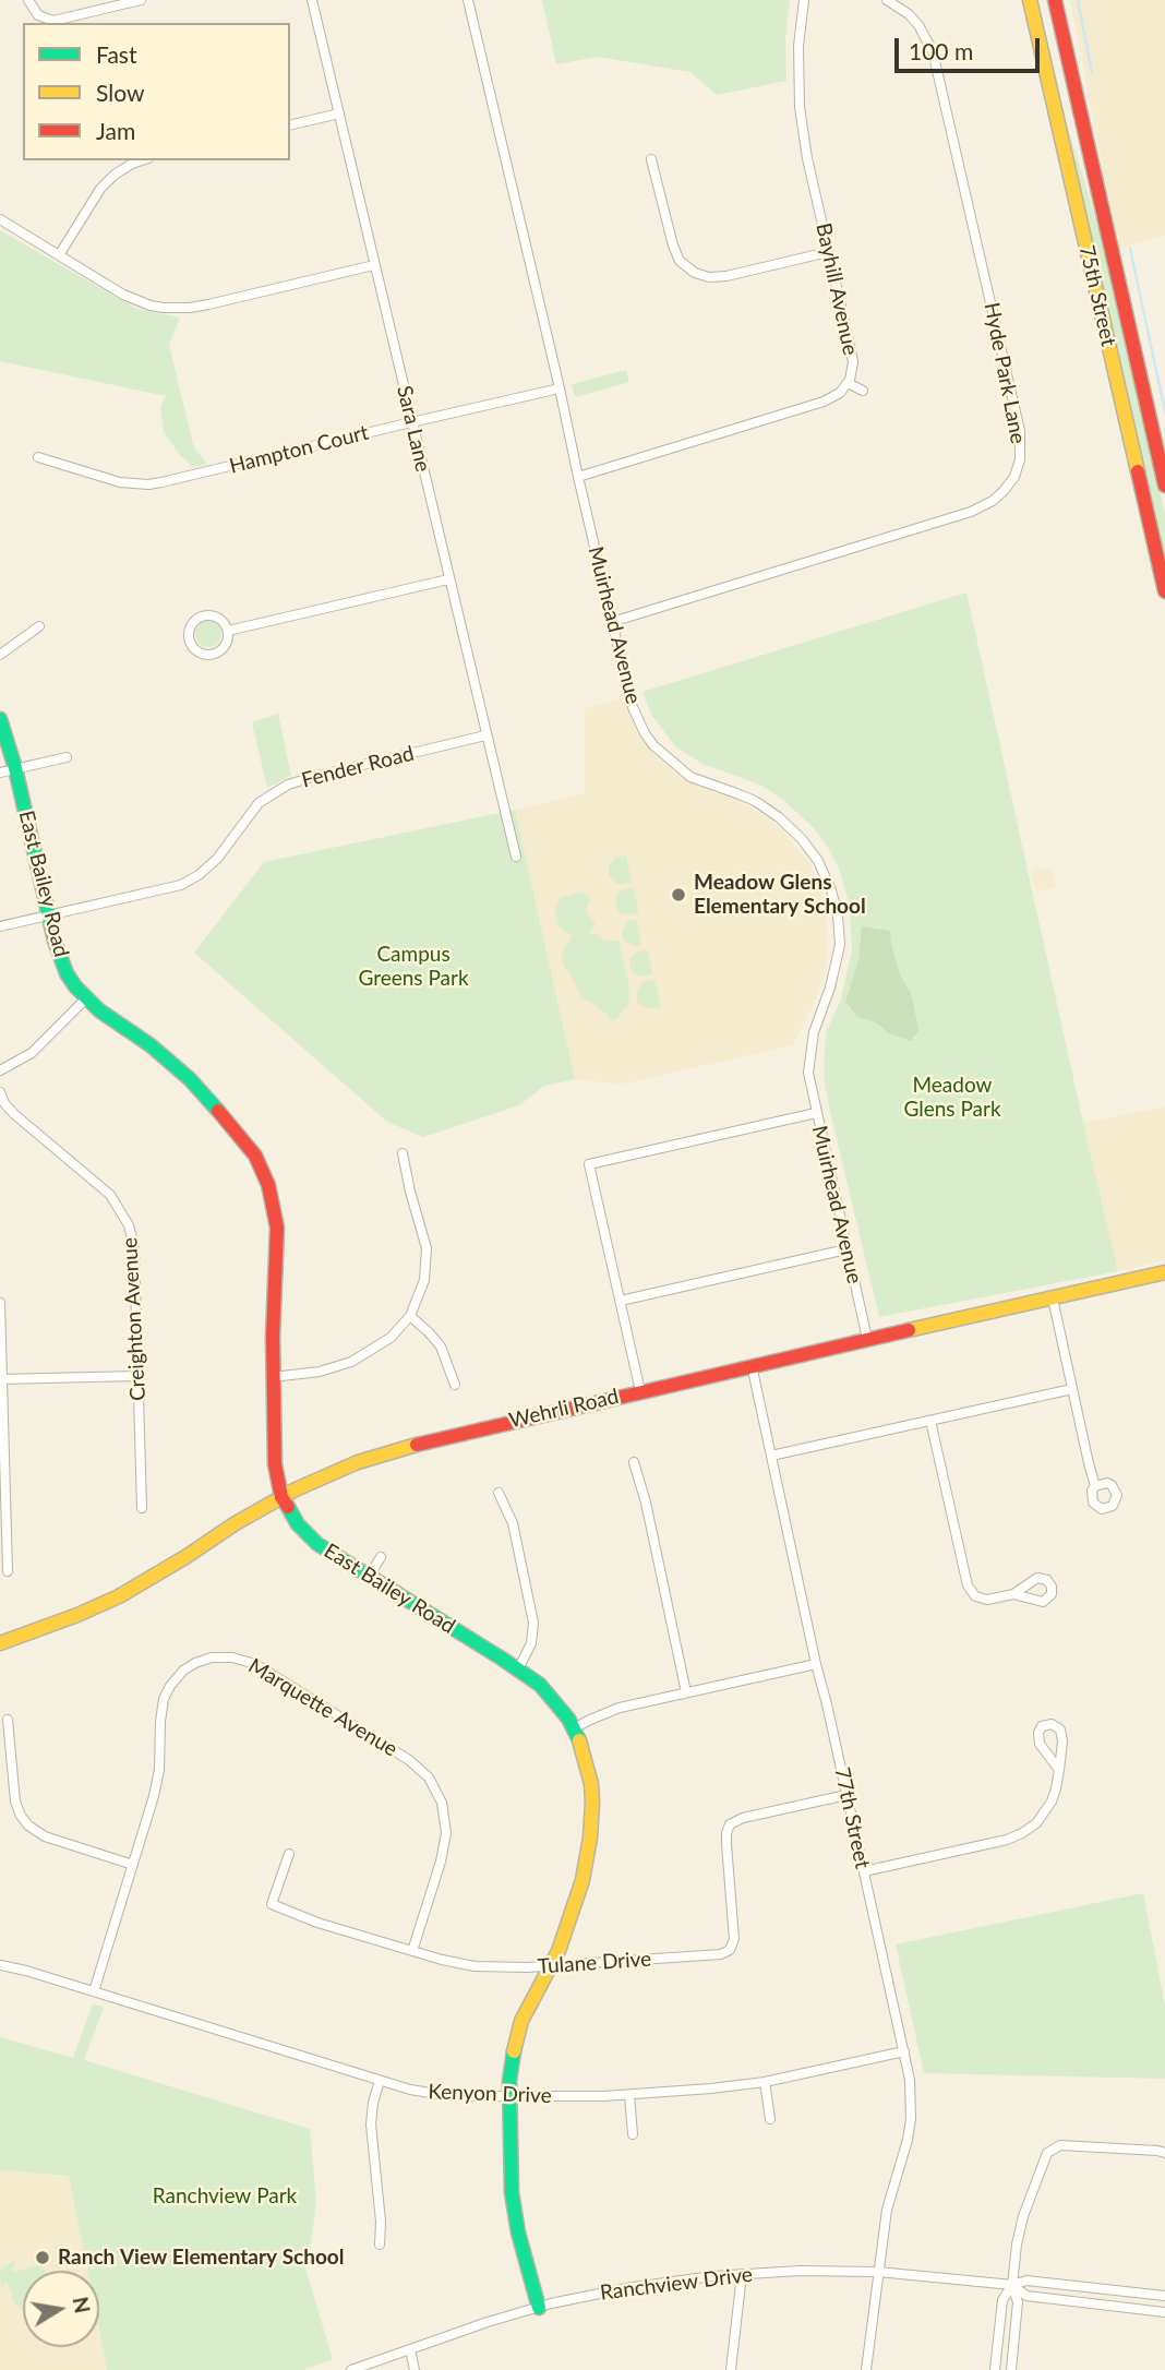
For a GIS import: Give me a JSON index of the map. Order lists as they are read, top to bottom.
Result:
{
  "streets": {
    "street": [
      "Bayhill Avenue",
      "75th Street",
      "Hyde Park Lane",
      "Sara Lane",
      "Hampton Court",
      "Muirhead Avenue",
      "Fender Road",
      "East Bailey Road",
      "Creighton Avenue",
      "Wehrli Road",
      "Marquette Avenue",
      "77th Street",
      "Tulane Drive",
      "Kenyon Drive",
      "Ranchview Drive"
    ]
  },
  "crossings": [
    ["Bayhill Avenue", "Muirhead Avenue"],
    ["Hyde Park Lane", "Muirhead Avenue"],
    ["Sara Lane", "Hampton Court"],
    ["Sara Lane", "Fender Road"],
    ["Hampton Court", "Muirhead Avenue"],
    ["Muirhead Avenue", "Wehrli Road"],
    ["Fender Road", "East Bailey Road"],
    ["East Bailey Road", "Wehrli Road"],
    ["East Bailey Road", "Tulane Drive"],
    ["East Bailey Road", "Kenyon Drive"],
    ["East Bailey Road", "Ranchview Drive"],
    ["Wehrli Road", "77th Street"],
    ["Marquette Avenue", "Tulane Drive"],
    ["Marquette Avenue", "Kenyon Drive"],
    ["77th Street", "Tulane Drive"],
    ["77th Street", "Kenyon Drive"],
    ["77th Street", "Ranchview Drive"]
  ],
  "parks": ["Campus Greens Park", "Meadow Glens Park", "Ranchview Park"],
  "places": ["Meadow Glens Elementary School", "Ranch View Elementary School"],
  "legend": ["Fast", "Slow", "Jam"],
  "scale_bar": "100 m",
  "north": "right"
}
